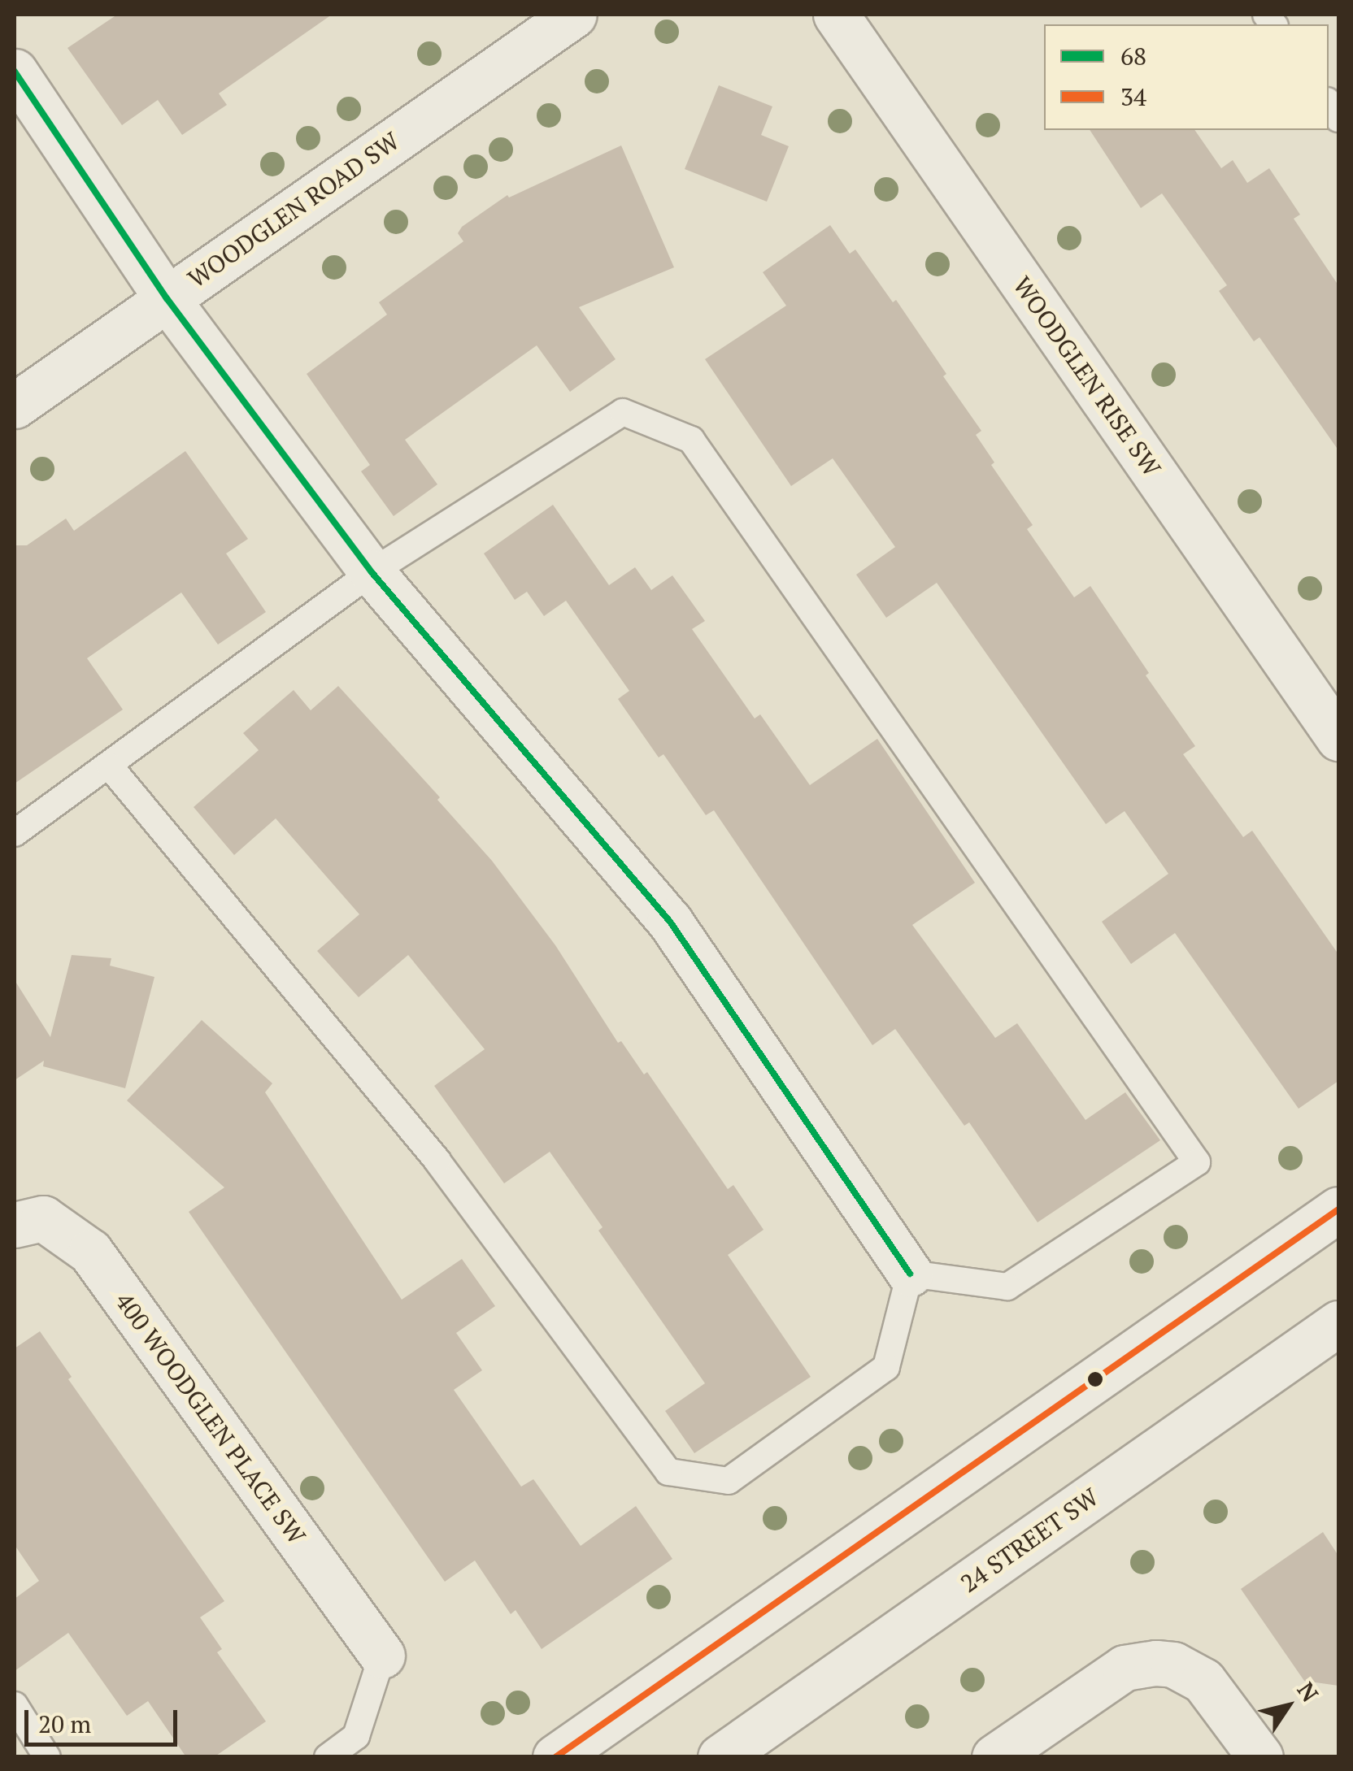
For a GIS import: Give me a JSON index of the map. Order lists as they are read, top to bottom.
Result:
{
  "streets": {
    "street": [
      "WOODGLEN ROAD SW",
      "WOODGLEN RISE SW",
      "400 WOODGLEN PLACE SW",
      "24 STREET SW"
    ]
  },
  "lines": ["transit line 68", "transit line 34"],
  "legend": ["68", "34"],
  "scale_bar": "20 m",
  "north": "top right"
}
